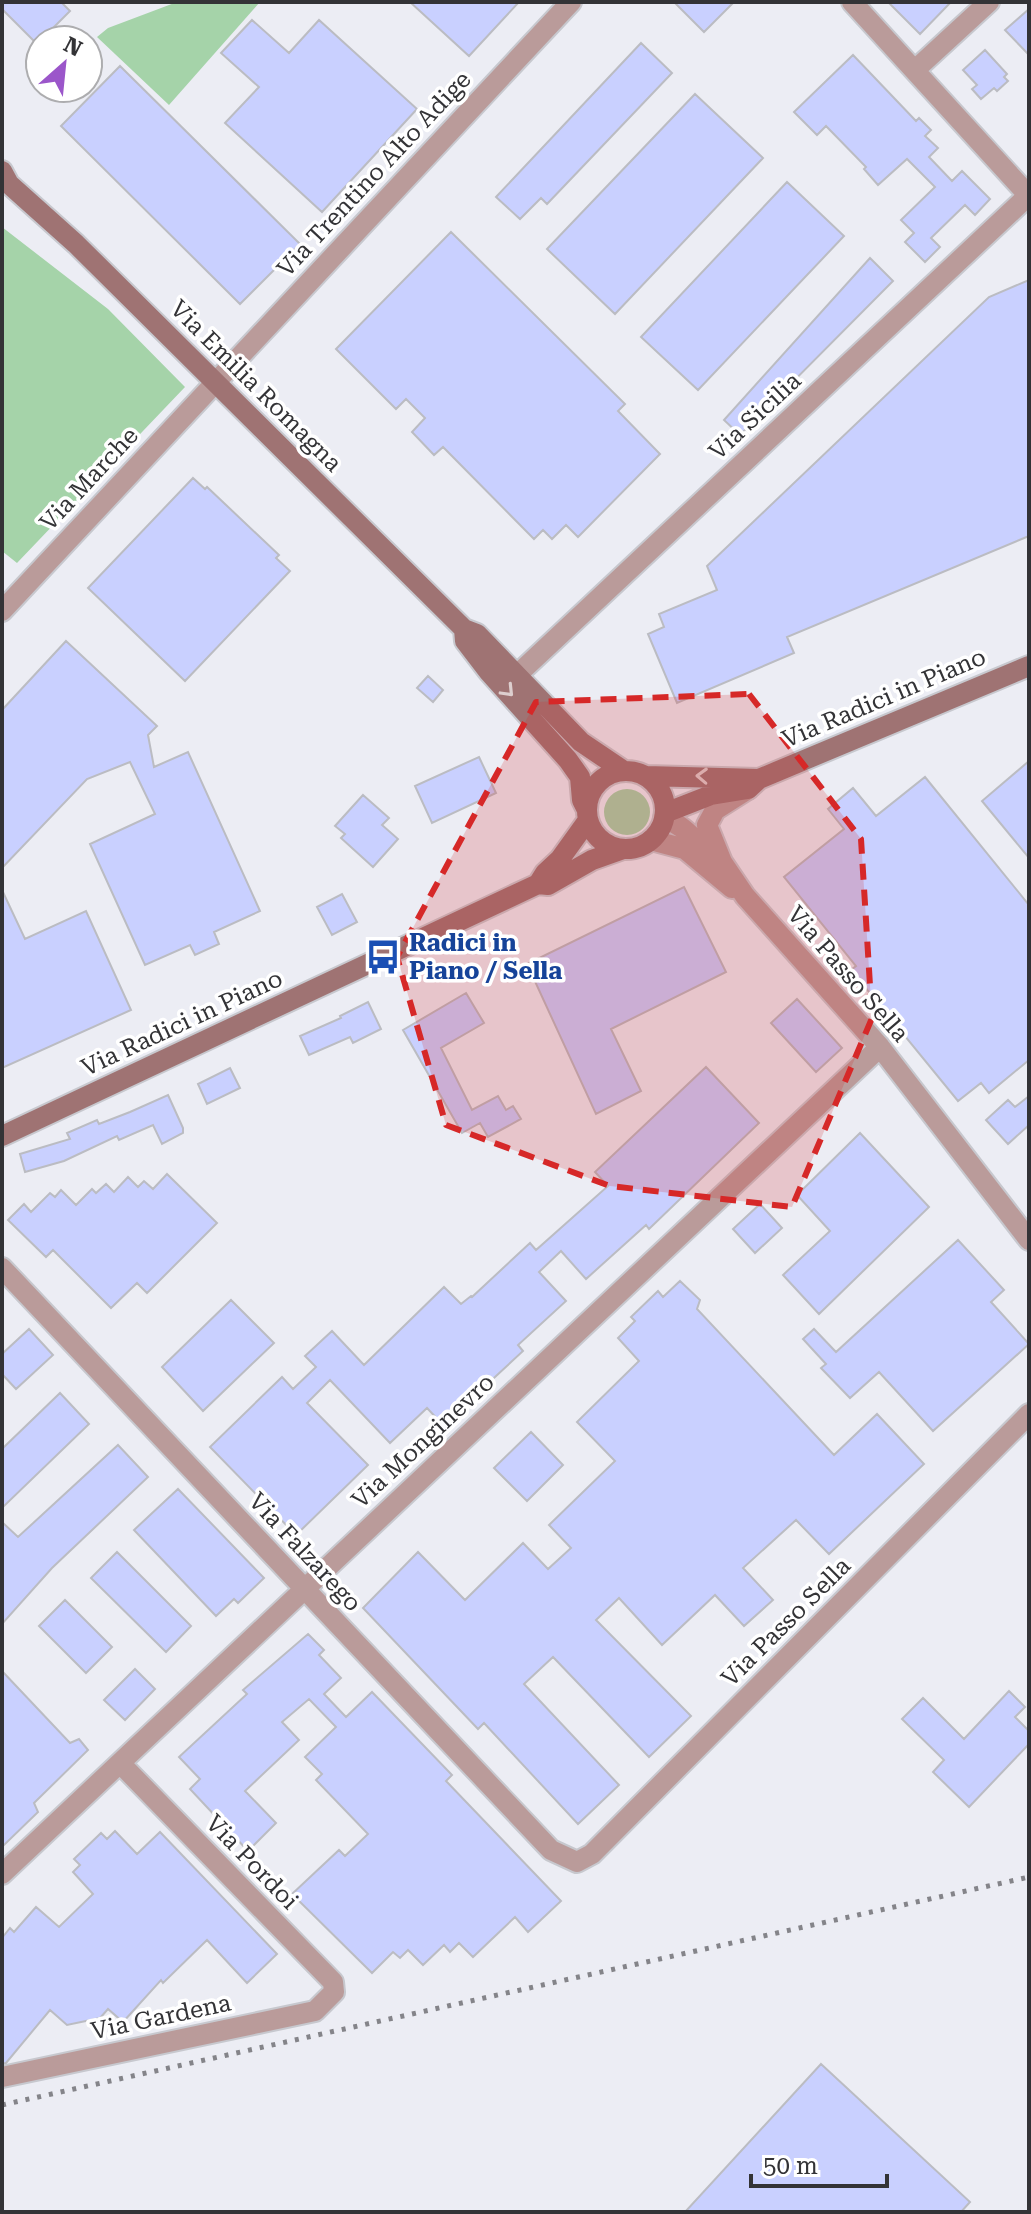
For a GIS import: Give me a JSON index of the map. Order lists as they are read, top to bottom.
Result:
{
  "streets": {
    "street": [
      "Via Trentino Alto Adige",
      "Via Emilia Romagna",
      "Via Sicilia",
      "Via Marche",
      "Via Radici in Piano",
      "Via Passo Sella",
      "Via Monginevro",
      "Via Falzarego",
      "Via Pordoi",
      "Via Gardena"
    ]
  },
  "crossings": [
    ["Via Trentino Alto Adige", "Via Emilia Romagna"],
    ["Via Trentino Alto Adige", "Via Marche"],
    ["Via Emilia Romagna", "Via Sicilia"],
    ["Via Emilia Romagna", "Via Marche"],
    ["Via Emilia Romagna", "Via Radici in Piano"],
    ["Via Emilia Romagna", "Via Passo Sella"],
    ["Via Radici in Piano", "Via Passo Sella"],
    ["Via Passo Sella", "Via Monginevro"],
    ["Via Passo Sella", "Via Falzarego"],
    ["Via Monginevro", "Via Falzarego"],
    ["Via Monginevro", "Via Pordoi"],
    ["Via Pordoi", "Via Gardena"]
  ],
  "places": {
    "bus stop": ["Radici in Piano / Sella"]
  },
  "scale_bar": "50 m",
  "north": "top right"
}
